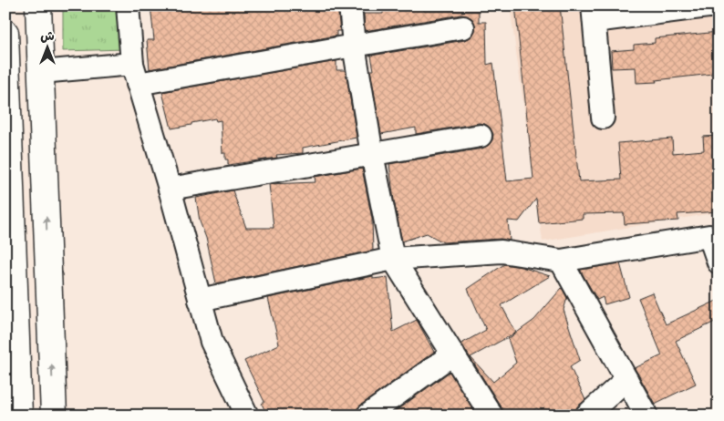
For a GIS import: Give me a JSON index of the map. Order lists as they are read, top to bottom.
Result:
{
  "north": "top"
}
